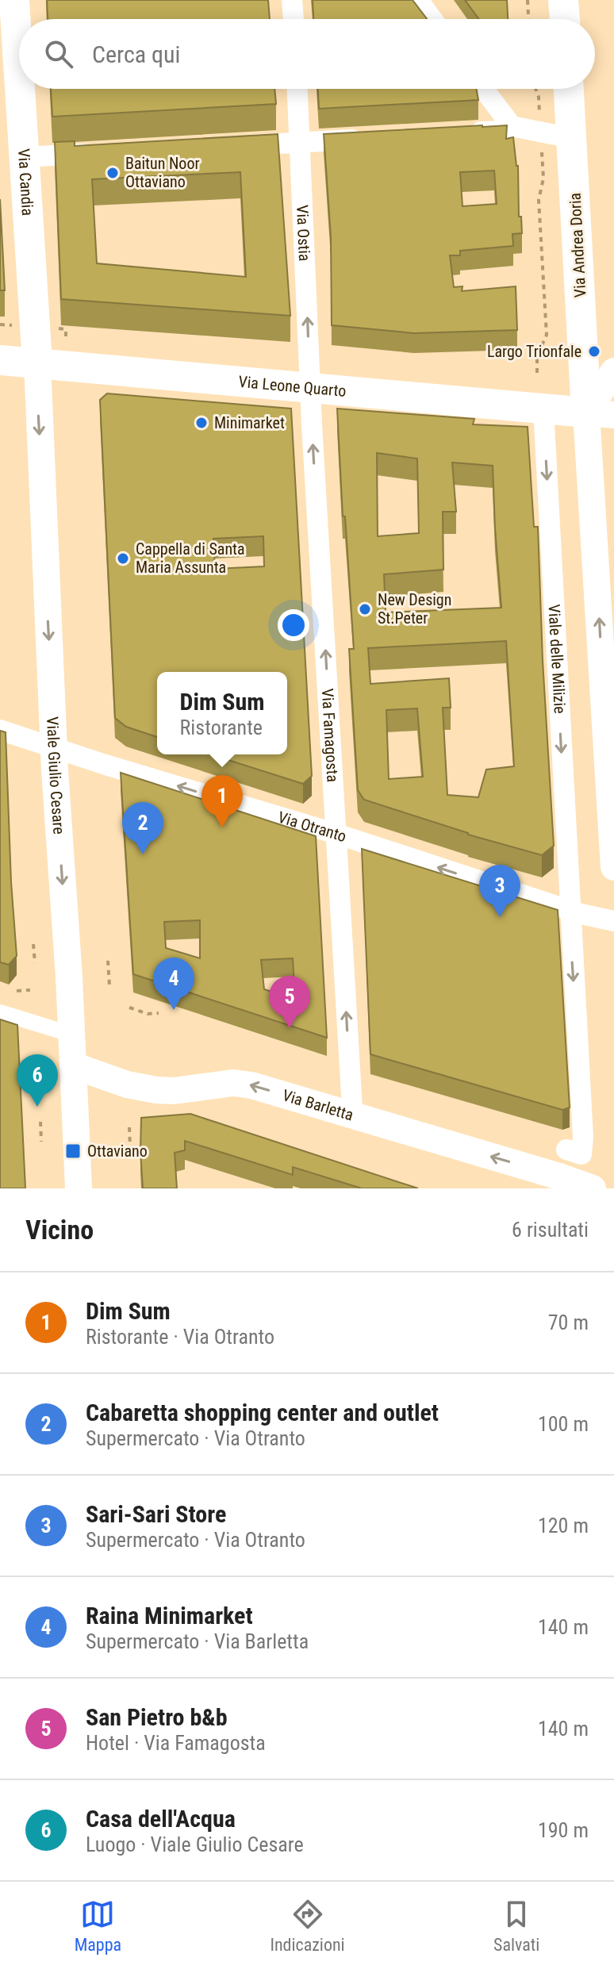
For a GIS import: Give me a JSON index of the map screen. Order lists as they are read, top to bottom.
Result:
{
  "streets": {
    "main road": ["Via Candia", "Via Andrea Doria", "Via Leone Quarto"],
    "street": [
      "Via Ostia",
      "Viale delle Milizie",
      "Via Famagosta",
      "Viale Giulio Cesare",
      "Via Otranto",
      "Via Barletta"
    ]
  },
  "crossings": [
    ["Via Candia", "Via Leone Quarto"],
    ["Via Candia", "Viale Giulio Cesare"],
    ["Via Ostia", "Via Leone Quarto"],
    ["Via Ostia", "Via Famagosta"],
    ["Via Andrea Doria", "Via Leone Quarto"],
    ["Via Leone Quarto", "Viale delle Milizie"],
    ["Via Leone Quarto", "Via Famagosta"],
    ["Via Leone Quarto", "Viale Giulio Cesare"],
    ["Viale delle Milizie", "Via Otranto"],
    ["Via Famagosta", "Via Otranto"],
    ["Via Famagosta", "Via Barletta"],
    ["Viale Giulio Cesare", "Via Otranto"],
    ["Viale Giulio Cesare", "Via Barletta"]
  ],
  "one_way": [
    "Via Ostia",
    "Via Famagosta",
    "Viale Giulio Cesare",
    "Via Otranto",
    "Via Barletta"
  ],
  "places": {
    "other": [
      "Baitun Noor Ottaviano",
      "Largo Trionfale",
      "Minimarket",
      "Cappella di Santa Maria Assunta",
      "New Design St.Peter"
    ],
    "transit": ["Ottaviano"]
  },
  "page": {
    "search": "Cerca qui",
    "popup": ["Dim Sum", "Ristorante"],
    "pins": [
      "1",
      "2",
      "3",
      "4",
      "5",
      "6"
    ],
    "heading": ["Vicino", "6 risultati"],
    "list": [
      {
        "mark": "1",
        "name": "Dim Sum",
        "note": "Ristorante · Via Otranto",
        "value": "70 m"
      },
      {
        "mark": "2",
        "name": "Cabaretta shopping center and outlet",
        "note": "Supermercato · Via Otranto",
        "value": "100 m"
      },
      {
        "mark": "3",
        "name": "Sari-Sari Store",
        "note": "Supermercato · Via Otranto",
        "value": "120 m"
      },
      {
        "mark": "4",
        "name": "Raina Minimarket",
        "note": "Supermercato · Via Barletta",
        "value": "140 m"
      },
      {
        "mark": "5",
        "name": "San Pietro b&b",
        "note": "Hotel · Via Famagosta",
        "value": "140 m"
      },
      {
        "mark": "6",
        "name": "Casa dell'Acqua",
        "note": "Luogo · Viale Giulio Cesare",
        "value": "190 m"
      }
    ],
    "nav": ["Mappa", "Indicazioni", "Salvati"]
  }
}
